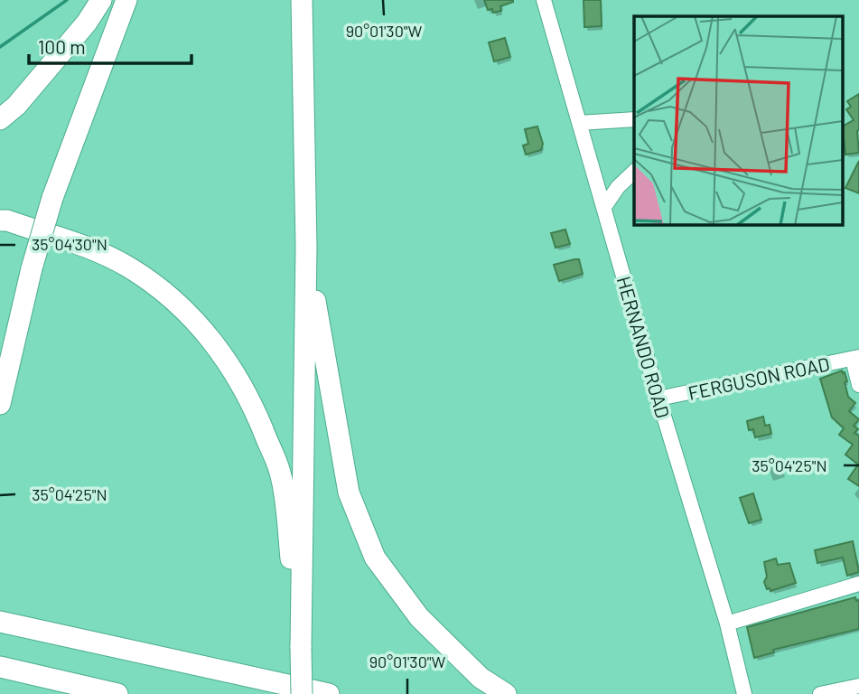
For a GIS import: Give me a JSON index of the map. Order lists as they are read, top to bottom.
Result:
{
  "streets": {
    "street": ["HERNANDO ROAD", "FERGUSON ROAD"]
  },
  "crossings": [
    ["HERNANDO ROAD", "FERGUSON ROAD"]
  ],
  "scale_bar": "100 m",
  "coordinates": ["90°01'30\"W", "35°04'30\"N", "35°04'25\"N"]
}
